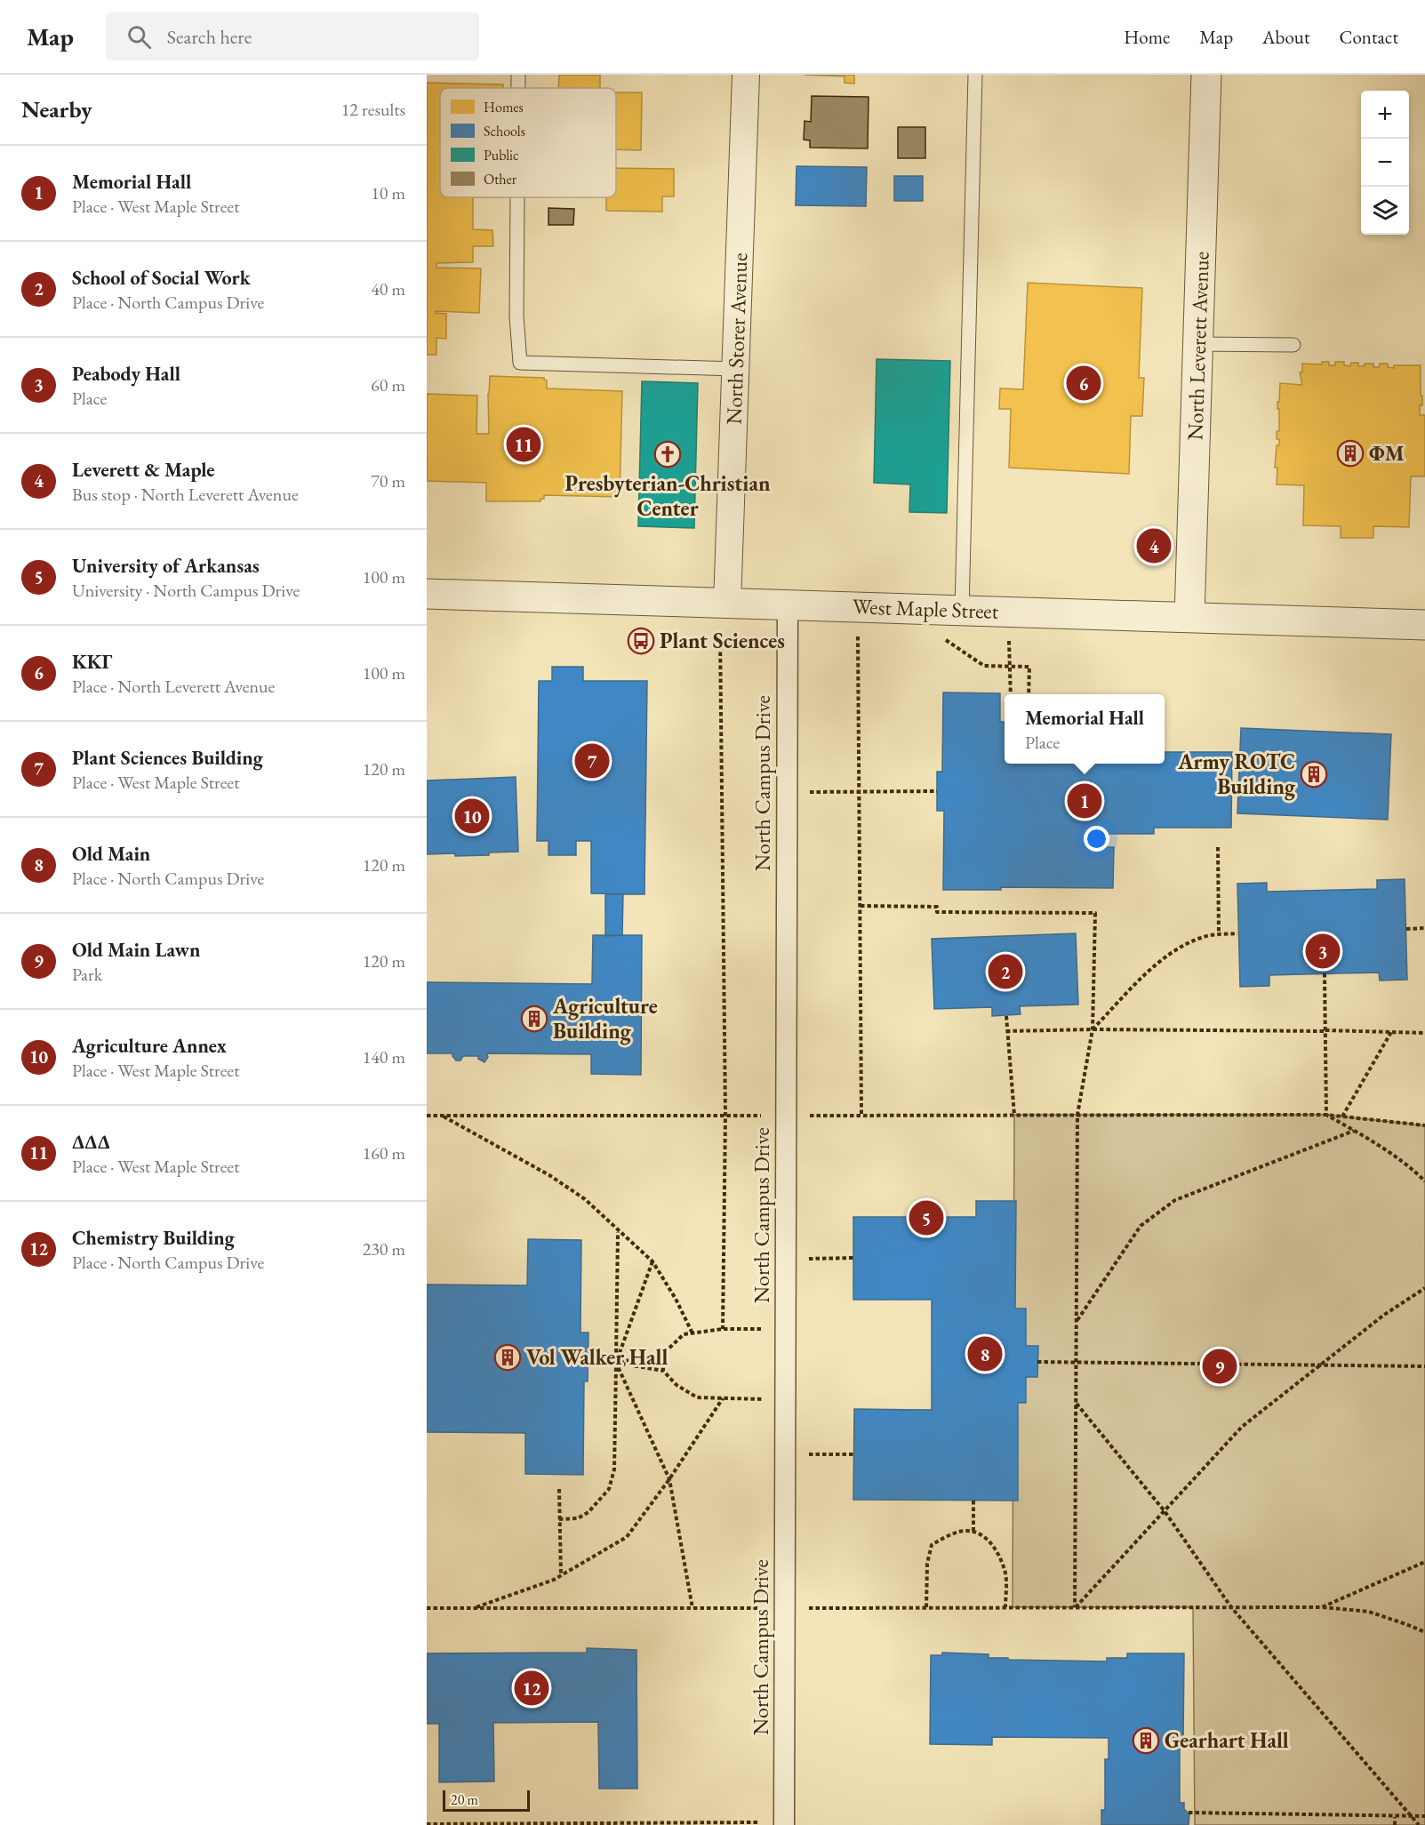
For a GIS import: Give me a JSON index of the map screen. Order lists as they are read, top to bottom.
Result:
{
  "streets": {
    "street": [
      "North Storer Avenue",
      "North Leverett Avenue",
      "West Maple Street",
      "North Campus Drive"
    ]
  },
  "crossings": [
    ["North Storer Avenue", "West Maple Street"],
    ["North Leverett Avenue", "West Maple Street"],
    ["West Maple Street", "North Campus Drive"]
  ],
  "places": {
    "building": [
      "ΦΜ",
      "Army ROTC Building",
      "Agriculture Building",
      "Vol Walker Hall",
      "Gearhart Hall"
    ],
    "church": ["Presbyterian-Christian Center"],
    "bus stop": ["Plant Sciences"]
  },
  "legend": [
    "Homes",
    "Schools",
    "Public",
    "Other"
  ],
  "scale_bar": "20 m",
  "page": {
    "header": "Map",
    "search": "Search here",
    "nav": [
      "Home",
      "Map",
      "About",
      "Contact"
    ],
    "heading": ["Nearby", "12 results"],
    "map_buttons": ["+", "−"],
    "list": [
      {
        "mark": "1",
        "name": "Memorial Hall",
        "note": "Place · West Maple Street",
        "value": "10 m"
      },
      {
        "mark": "2",
        "name": "School of Social Work",
        "note": "Place · North Campus Drive",
        "value": "40 m"
      },
      {
        "mark": "3",
        "name": "Peabody Hall",
        "note": "Place",
        "value": "60 m"
      },
      {
        "mark": "4",
        "name": "Leverett & Maple",
        "note": "Bus stop · North Leverett Avenue",
        "value": "70 m"
      },
      {
        "mark": "5",
        "name": "University of Arkansas",
        "note": "University · North Campus Drive",
        "value": "100 m"
      },
      {
        "mark": "6",
        "name": "ΚΚΓ",
        "note": "Place · North Leverett Avenue",
        "value": "100 m"
      },
      {
        "mark": "7",
        "name": "Plant Sciences Building",
        "note": "Place · West Maple Street",
        "value": "120 m"
      },
      {
        "mark": "8",
        "name": "Old Main",
        "note": "Place · North Campus Drive",
        "value": "120 m"
      },
      {
        "mark": "9",
        "name": "Old Main Lawn",
        "note": "Park",
        "value": "120 m"
      },
      {
        "mark": "10",
        "name": "Agriculture Annex",
        "note": "Place · West Maple Street",
        "value": "140 m"
      },
      {
        "mark": "11",
        "name": "ΔΔΔ",
        "note": "Place · West Maple Street",
        "value": "160 m"
      },
      {
        "mark": "12",
        "name": "Chemistry Building",
        "note": "Place · North Campus Drive",
        "value": "230 m"
      }
    ],
    "pins": [
      "6",
      "11",
      "4",
      "7",
      "1",
      "10",
      "3",
      "2",
      "5",
      "8",
      "9",
      "12"
    ],
    "popup": ["Memorial Hall", "Place"],
    "scale": "20 m"
  }
}
